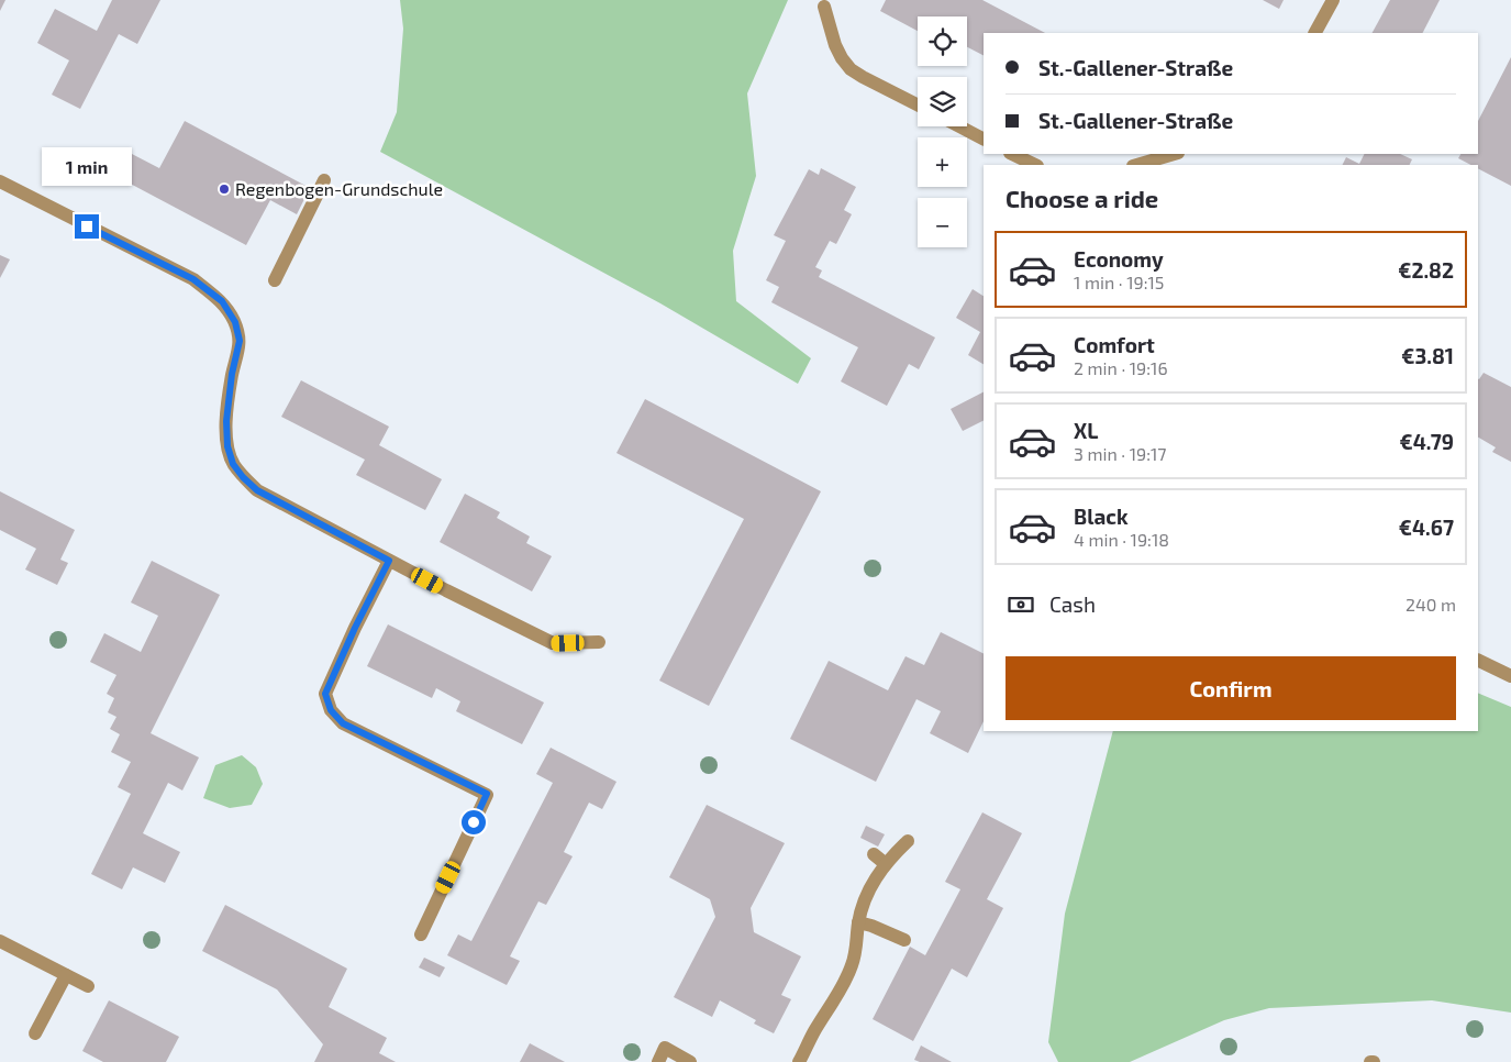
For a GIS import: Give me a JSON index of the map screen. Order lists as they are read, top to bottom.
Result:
{
  "places": ["Regenbogen-Grundschule"],
  "page": {
    "map_buttons": ["+", "−"],
    "banner": ["St.-Gallener-Straße", "St.-Gallener-Straße"],
    "bubble": "1 min",
    "heading": "Choose a ride",
    "list": [
      {
        "name": "Economy",
        "note": "1 min · 19:15",
        "value": "€2.82"
      },
      {
        "name": "Comfort",
        "note": "2 min · 19:16",
        "value": "€3.81"
      },
      {
        "name": "XL",
        "note": "3 min · 19:17",
        "value": "€4.79"
      },
      {
        "name": "Black",
        "note": "4 min · 19:18",
        "value": "€4.67"
      }
    ],
    "pay": ["Cash", "240 m"],
    "buttons": "Confirm"
  }
}
